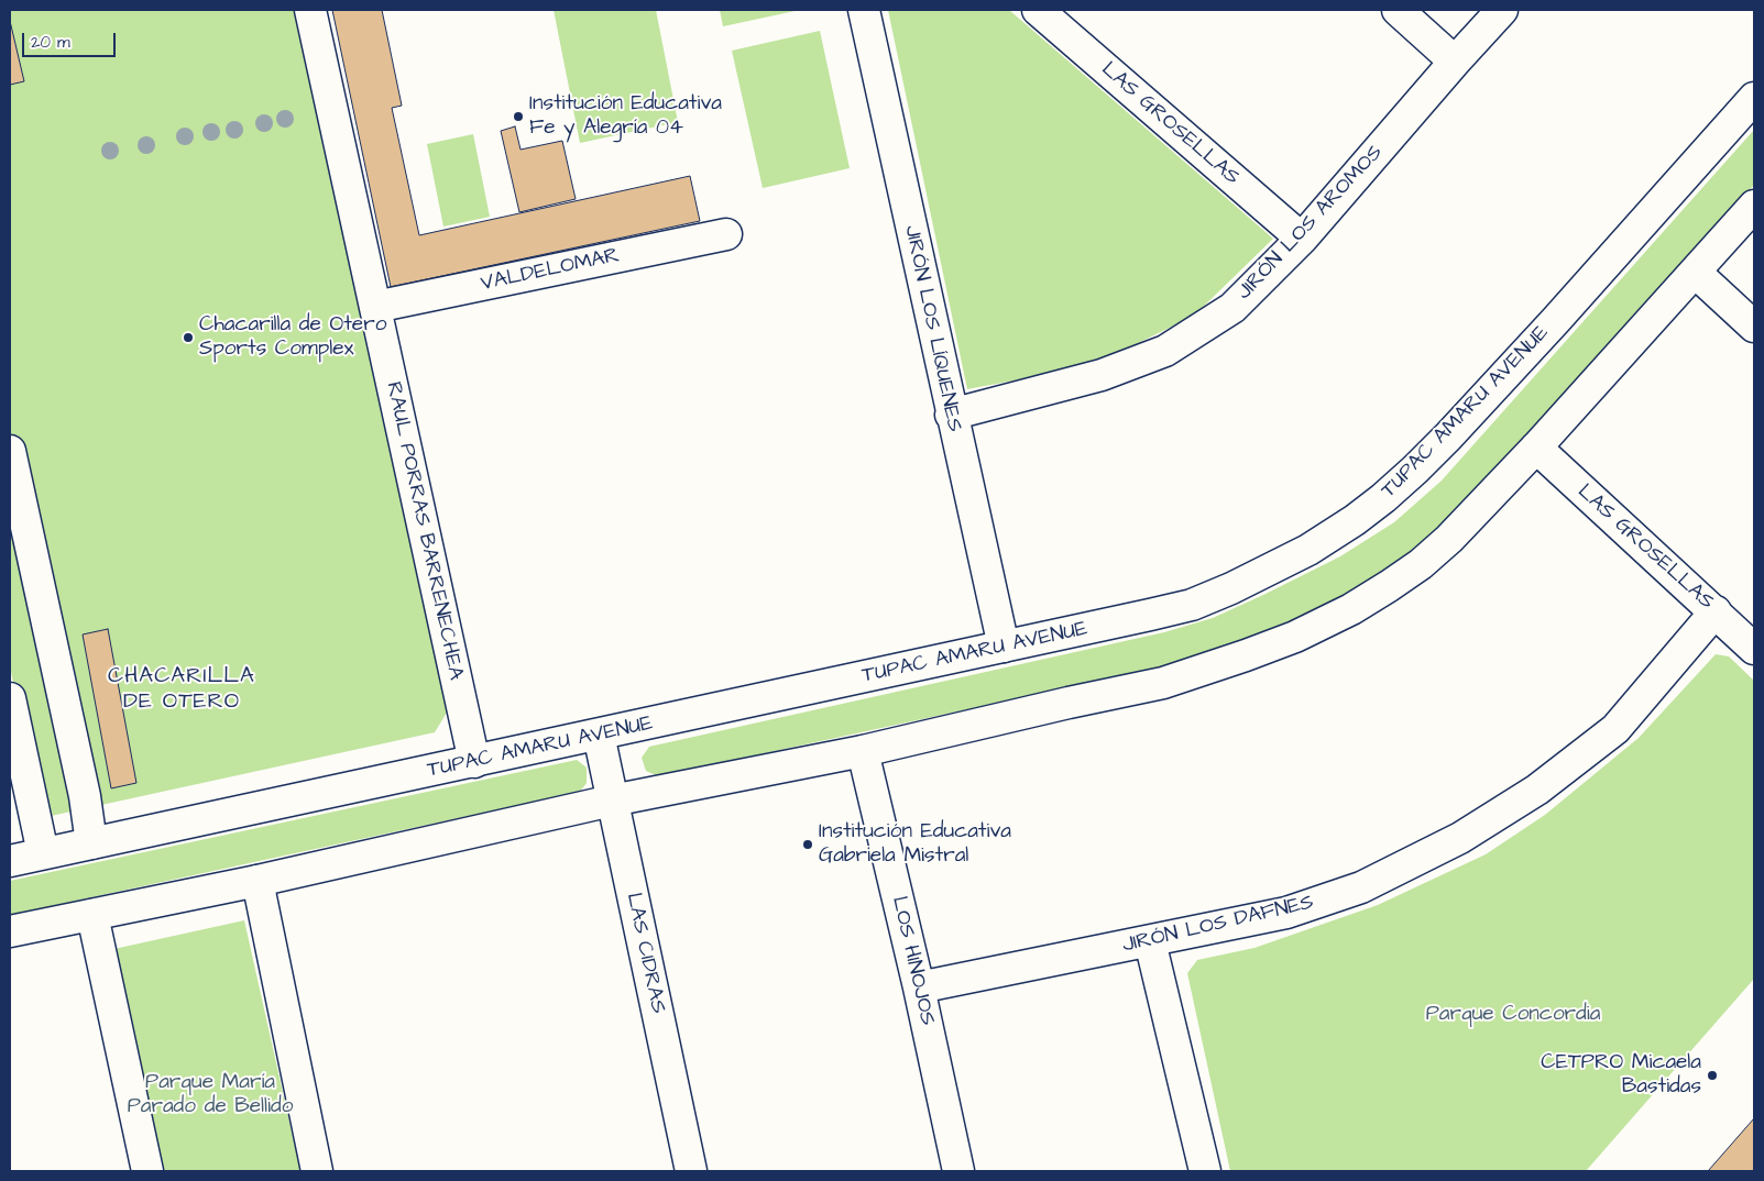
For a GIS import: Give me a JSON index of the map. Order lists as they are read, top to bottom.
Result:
{
  "streets": {
    "street": [
      "LAS GROSELLAS",
      "JIRÓN LOS AROMOS",
      "VALDELOMAR",
      "JIRÓN LOS LÍQUENES",
      "TUPAC AMARU AVENUE",
      "RAUL PORRAS BARRENECHEA",
      "JIRÓN LOS DAFNES",
      "LAS CIDRAS",
      "LOS HINOJOS"
    ]
  },
  "crossings": [
    ["LAS GROSELLAS", "JIRÓN LOS AROMOS"],
    ["LAS GROSELLAS", "JIRÓN LOS DAFNES"],
    ["JIRÓN LOS AROMOS", "JIRÓN LOS LÍQUENES"],
    ["VALDELOMAR", "RAUL PORRAS BARRENECHEA"],
    ["JIRÓN LOS LÍQUENES", "TUPAC AMARU AVENUE"],
    ["TUPAC AMARU AVENUE", "RAUL PORRAS BARRENECHEA"],
    ["TUPAC AMARU AVENUE", "LAS CIDRAS"],
    ["JIRÓN LOS DAFNES", "LOS HINOJOS"]
  ],
  "districts": ["CHACARILLA DE OTERO"],
  "parks": ["Parque Concordia", "Parque María Parado de Bellido"],
  "places": [
    "Institución Educativa Fe y Alegría 04",
    "Chacarilla de Otero Sports Complex",
    "Institución Educativa Gabriela Mistral",
    "CETPRO Micaela Bastidas"
  ],
  "scale_bar": "20 m"
}
